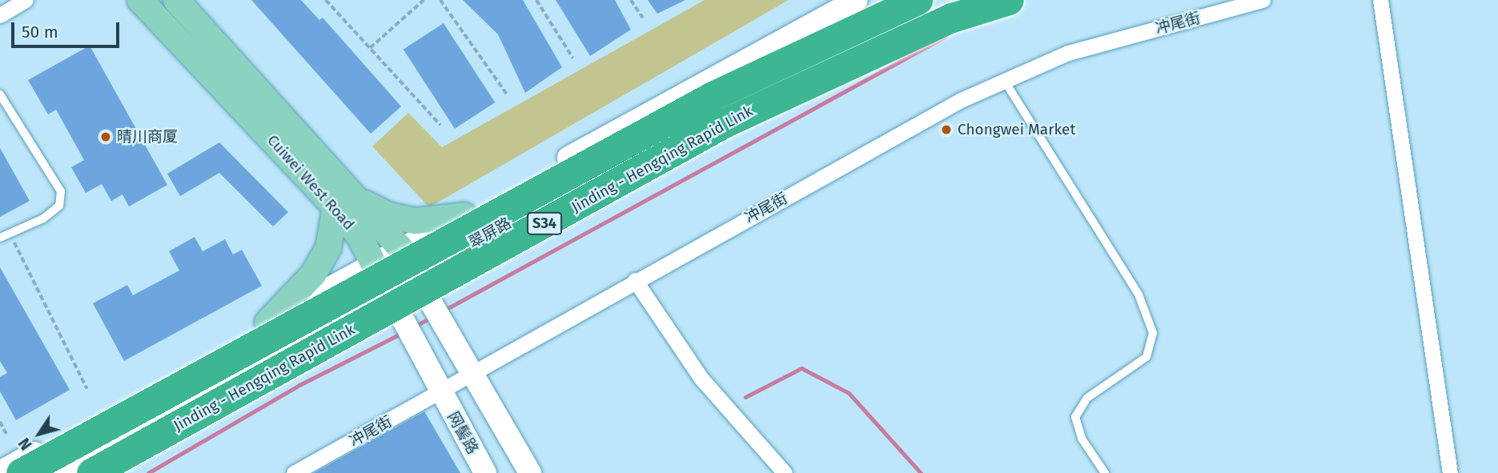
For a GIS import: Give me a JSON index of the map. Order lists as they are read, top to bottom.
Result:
{
  "streets": {
    "highway": ["Jinding - Hengqing Rapid Link", "S34"],
    "main road": ["Cuiwei West Road", "翠屏路", "网髻路"],
    "street": ["冲尾街"]
  },
  "crossings": [
    ["冲尾街", "Cuiwei West Road"],
    ["冲尾街", "网髻路"],
    ["Cuiwei West Road", "翠屏路"],
    ["Cuiwei West Road", "网髻路"]
  ],
  "places": ["Chongwei Market", "晴川商厦"],
  "scale_bar": "50 m",
  "north": "bottom left"
}
